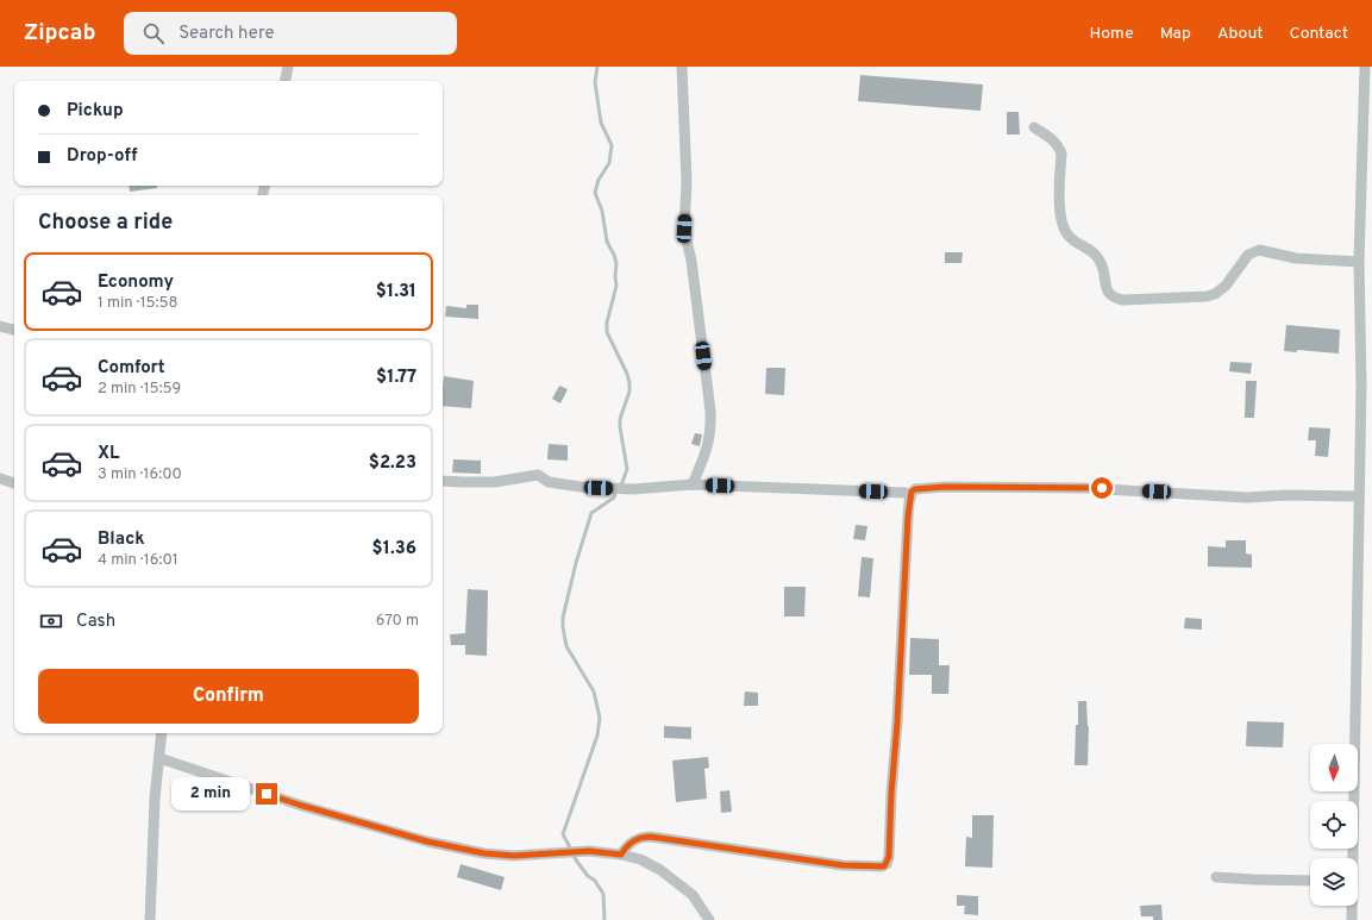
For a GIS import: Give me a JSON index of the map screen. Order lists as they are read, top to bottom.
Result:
{
  "north": "bottom",
  "page": {
    "header": "Zipcab",
    "search": "Search here",
    "nav": [
      "Home",
      "Map",
      "About",
      "Contact"
    ],
    "banner": ["Pickup", "Drop-off"],
    "heading": "Choose a ride",
    "list": [
      {
        "name": "Economy",
        "note": "1 min · 15:58",
        "value": "$1.31"
      },
      {
        "name": "Comfort",
        "note": "2 min · 15:59",
        "value": "$1.77"
      },
      {
        "name": "XL",
        "note": "3 min · 16:00",
        "value": "$2.23"
      },
      {
        "name": "Black",
        "note": "4 min · 16:01",
        "value": "$1.36"
      }
    ],
    "pay": ["Cash", "670 m"],
    "buttons": "Confirm",
    "bubble": "2 min"
  }
}
